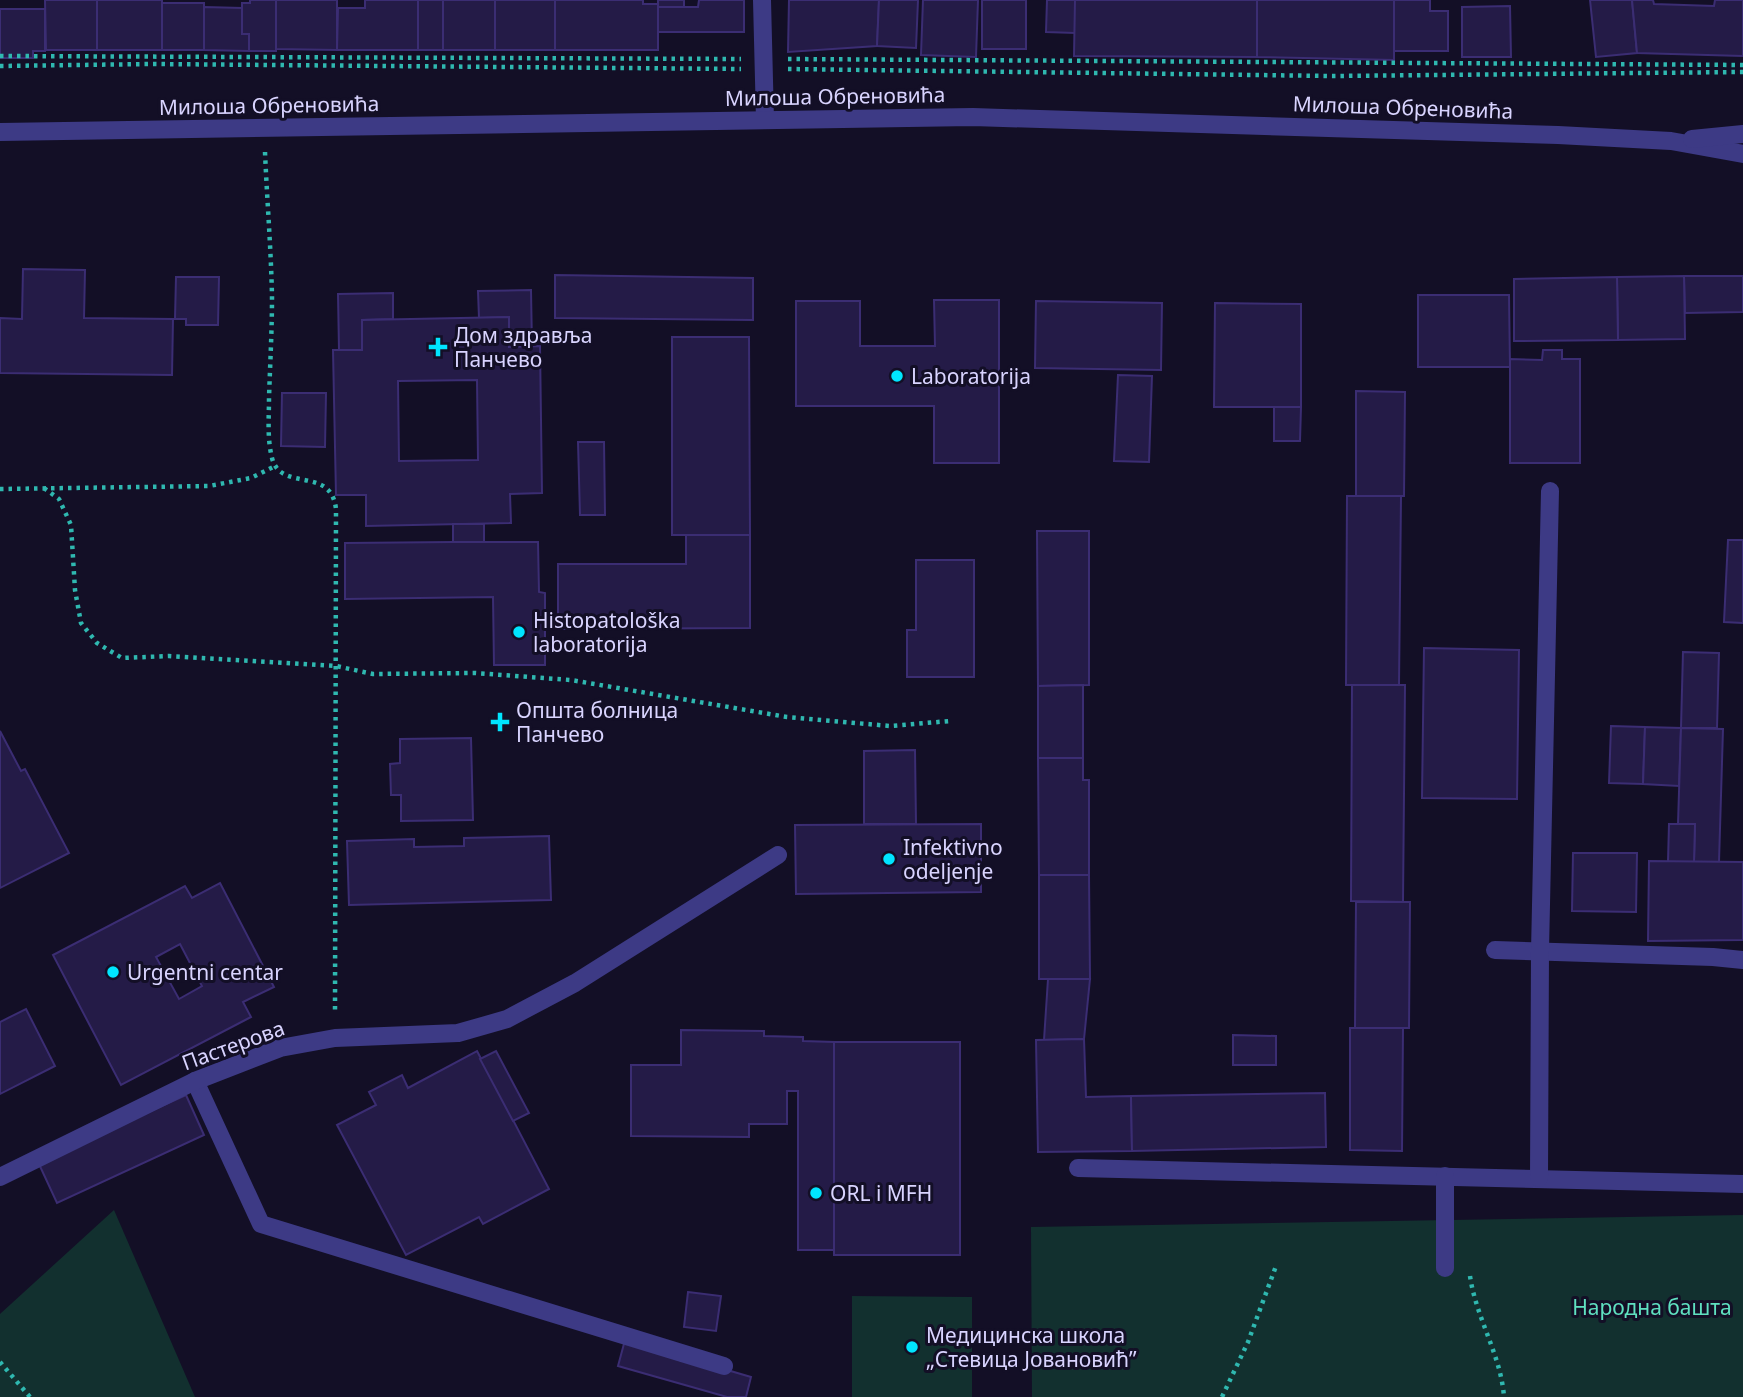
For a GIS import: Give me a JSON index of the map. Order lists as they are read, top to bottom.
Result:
{
  "streets": {
    "street": ["Милоша Обреновића", "Пастерова"]
  },
  "parks": ["Народна башта"],
  "places": {
    "health": ["Дом здравља Панчево", "Општа болница Панчево"],
    "other": [
      "Laboratorija",
      "Histopatološka laboratorija",
      "Infektivno odeljenje",
      "Urgentni centar",
      "ORL i MFH",
      "Медицинска школа „Стевица Јовановић”"
    ]
  }
}
